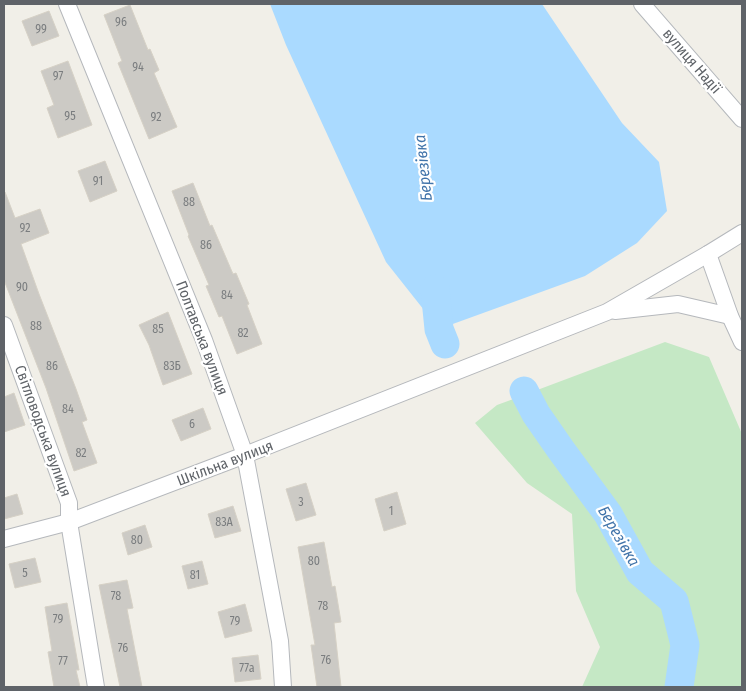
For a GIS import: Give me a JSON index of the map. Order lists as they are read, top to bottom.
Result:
{
  "streets": {
    "street": [
      "вулиця Надії",
      "Полтавська вулиця",
      "Світловодська вулиця",
      "Шкільна вулиця"
    ]
  },
  "crossings": [
    ["Полтавська вулиця", "Шкільна вулиця"],
    ["Світловодська вулиця", "Шкільна вулиця"]
  ],
  "water": ["Березівка"],
  "house_numbers": [
    "96",
    "99",
    "94",
    "97",
    "95",
    "92",
    "91",
    "88",
    "92",
    "86",
    "90",
    "84",
    "88",
    "85",
    "82",
    "86",
    "83Б",
    "84",
    "6",
    "82",
    "3",
    "1",
    "83А",
    "80",
    "80",
    "5",
    "81",
    "78",
    "78",
    "79",
    "79",
    "76",
    "76",
    "77",
    "77а"
  ]
}
